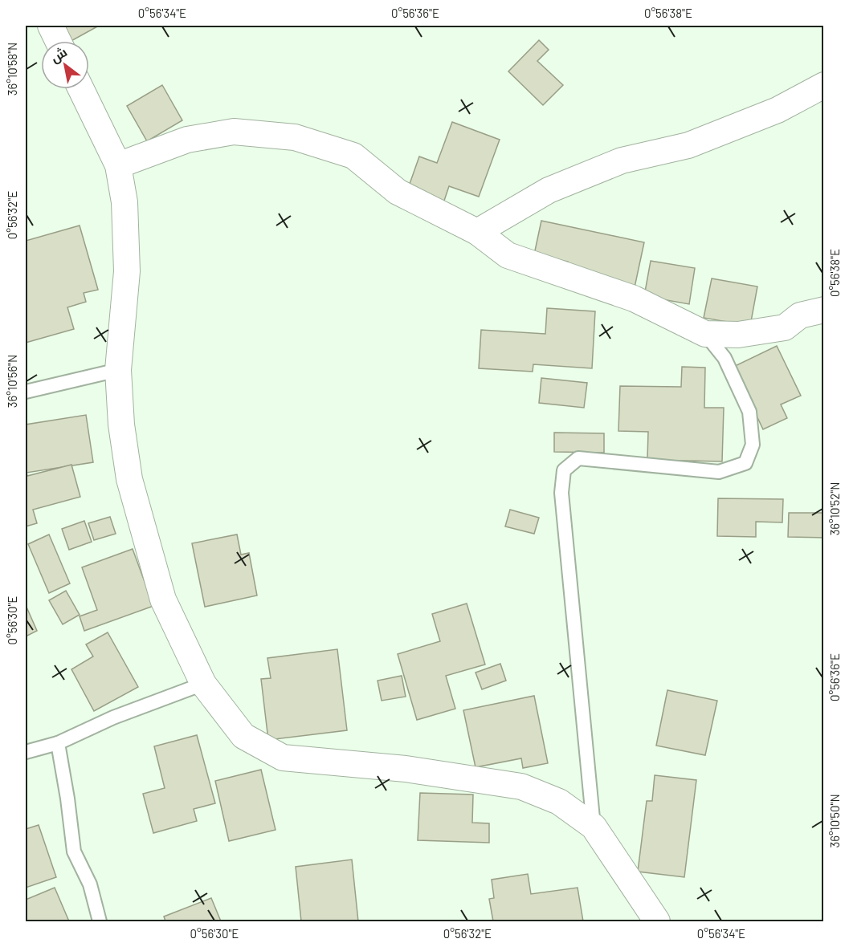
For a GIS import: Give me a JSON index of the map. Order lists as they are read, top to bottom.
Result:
{
  "north": "top left",
  "coordinates": [
    "0°56'34\"E",
    "0°56'36\"E",
    "0°56'38\"E",
    "36°10'58\"N",
    "0°56'32\"E",
    "36°10'56\"N",
    "36°10'52\"N",
    "0°56'30\"E",
    "36°10'50\"N"
  ]
}
